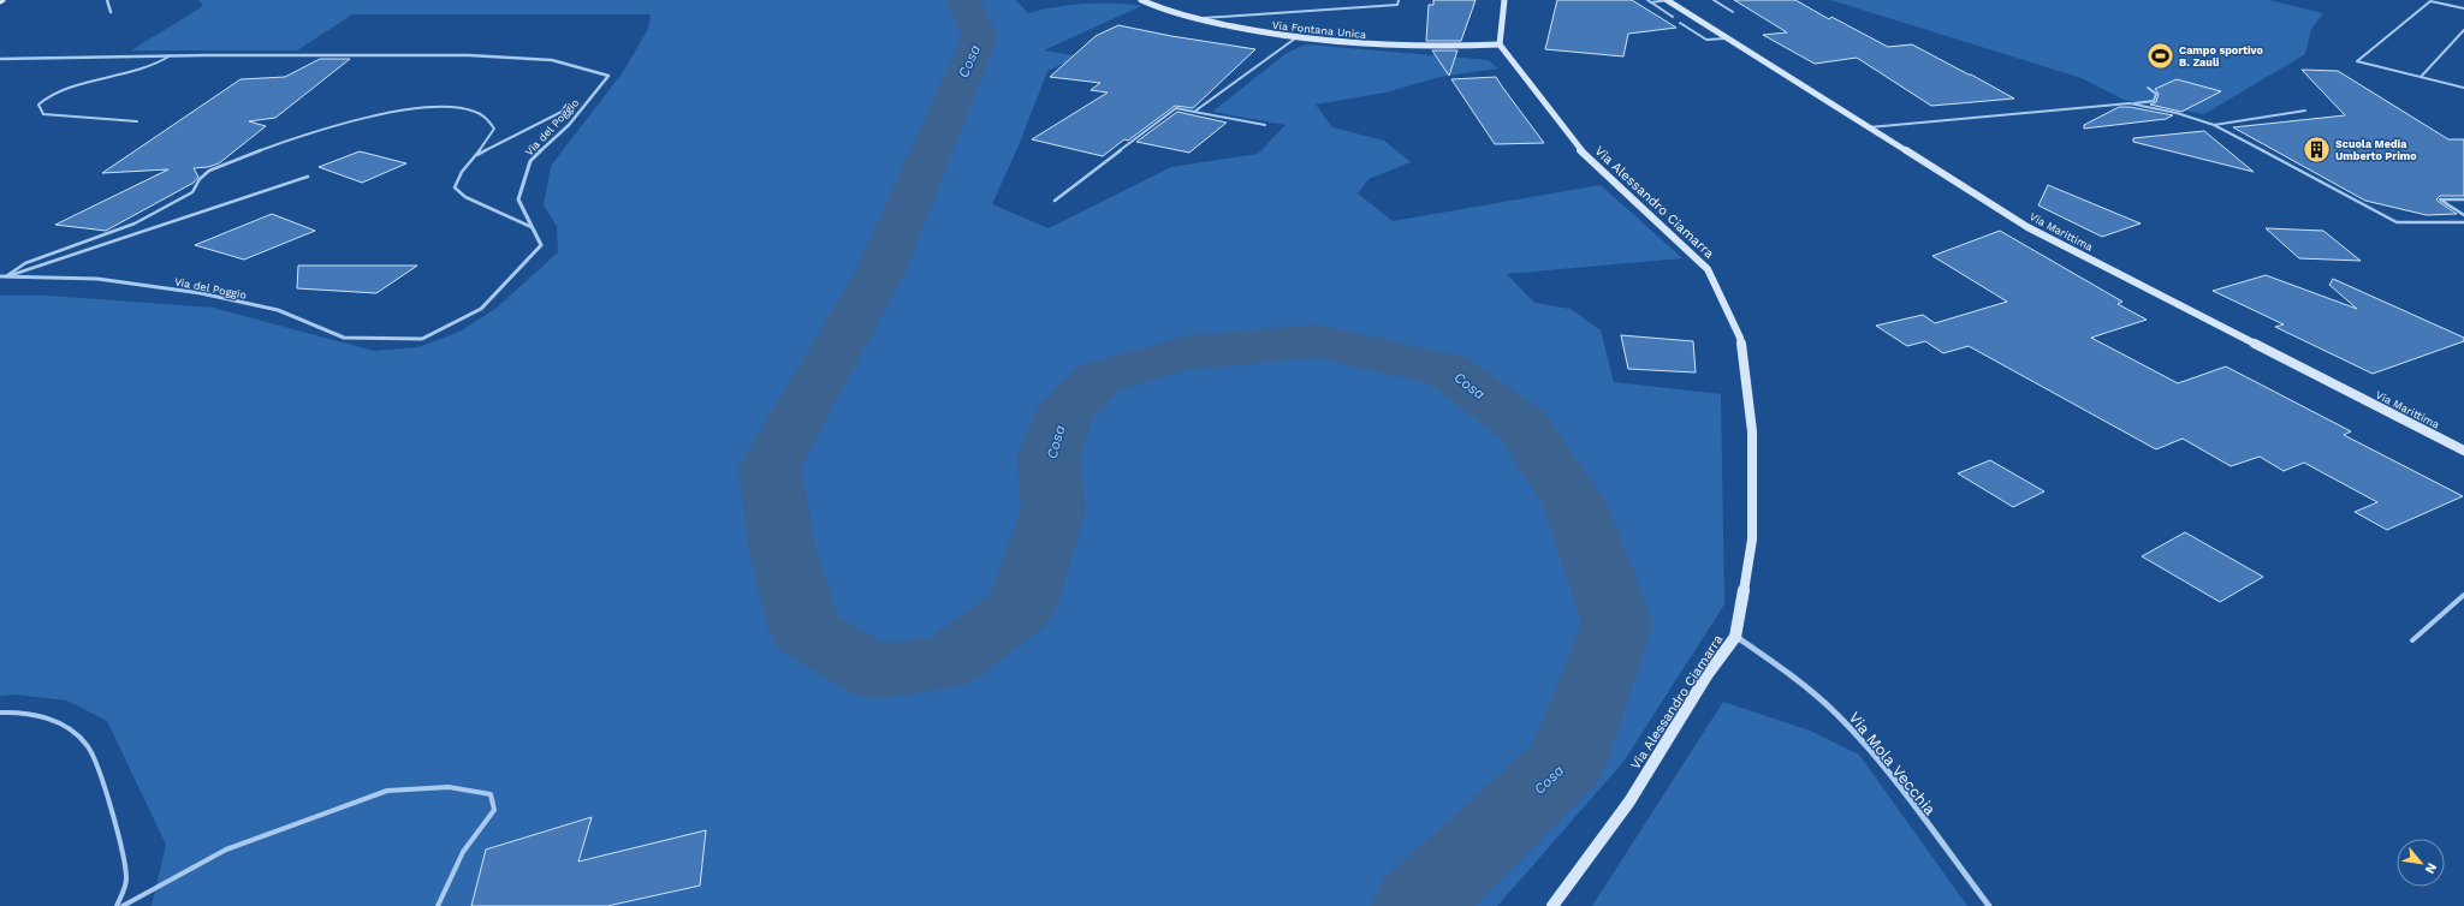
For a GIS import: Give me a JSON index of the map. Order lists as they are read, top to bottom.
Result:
{
  "streets": {
    "main road": ["Via Fontana Unica", "Via Alessandro Ciamarra", "Via Marittima"],
    "street": ["Via del Poggio", "Via Mola Vecchia"]
  },
  "crossings": [
    ["Via Fontana Unica", "Via Alessandro Ciamarra"],
    ["Via Alessandro Ciamarra", "Via Mola Vecchia"]
  ],
  "water": ["Cosa"],
  "places": {
    "sports": ["Campo sportivo B. Zauli"],
    "building": ["Scuola Media Umberto Primo"]
  },
  "north": "bottom right"
}
